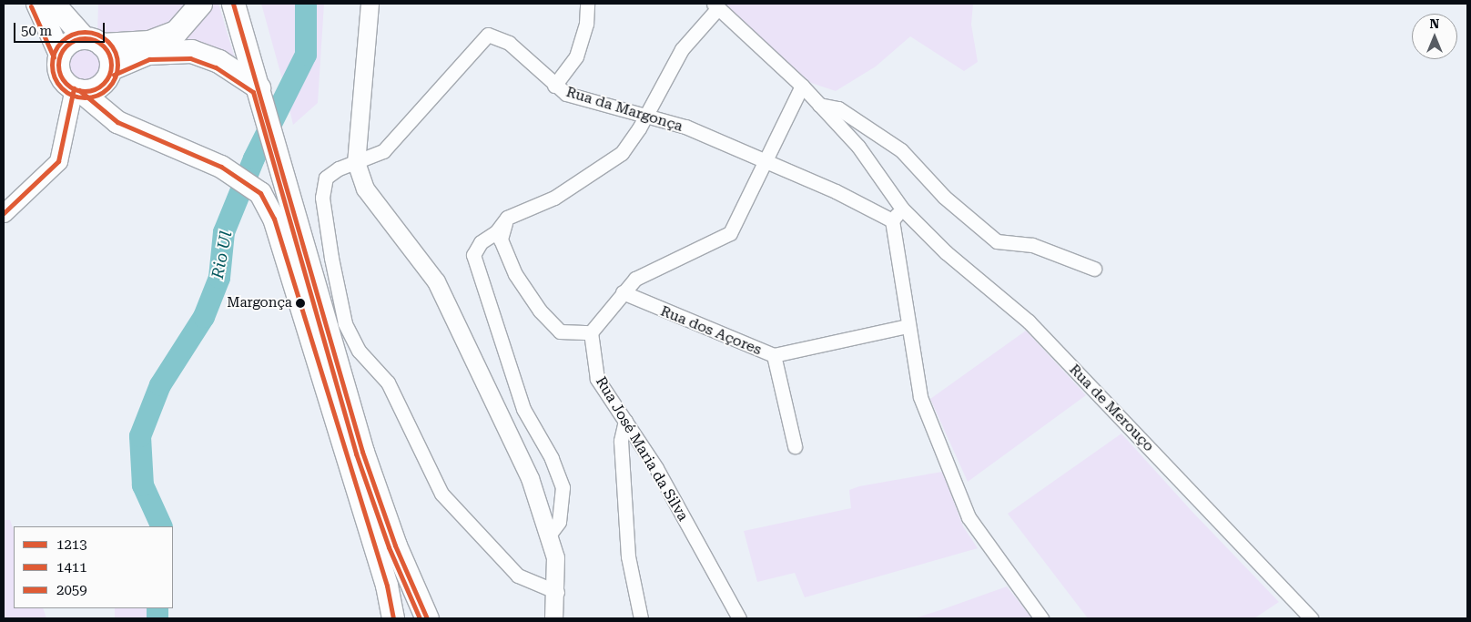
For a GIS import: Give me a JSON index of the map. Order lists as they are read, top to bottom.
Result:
{
  "streets": {
    "street": [
      "Rua da Margonça",
      "Rua dos Açores",
      "Rua de Merouço",
      "Rua José Maria da Silva"
    ]
  },
  "water": ["Rio Ul"],
  "places": ["Margonça"],
  "lines": ["transit line 2059", "transit line 1411", "transit line 1213"],
  "legend": ["1213", "1411", "2059"],
  "scale_bar": "50 m",
  "north": "top"
}
